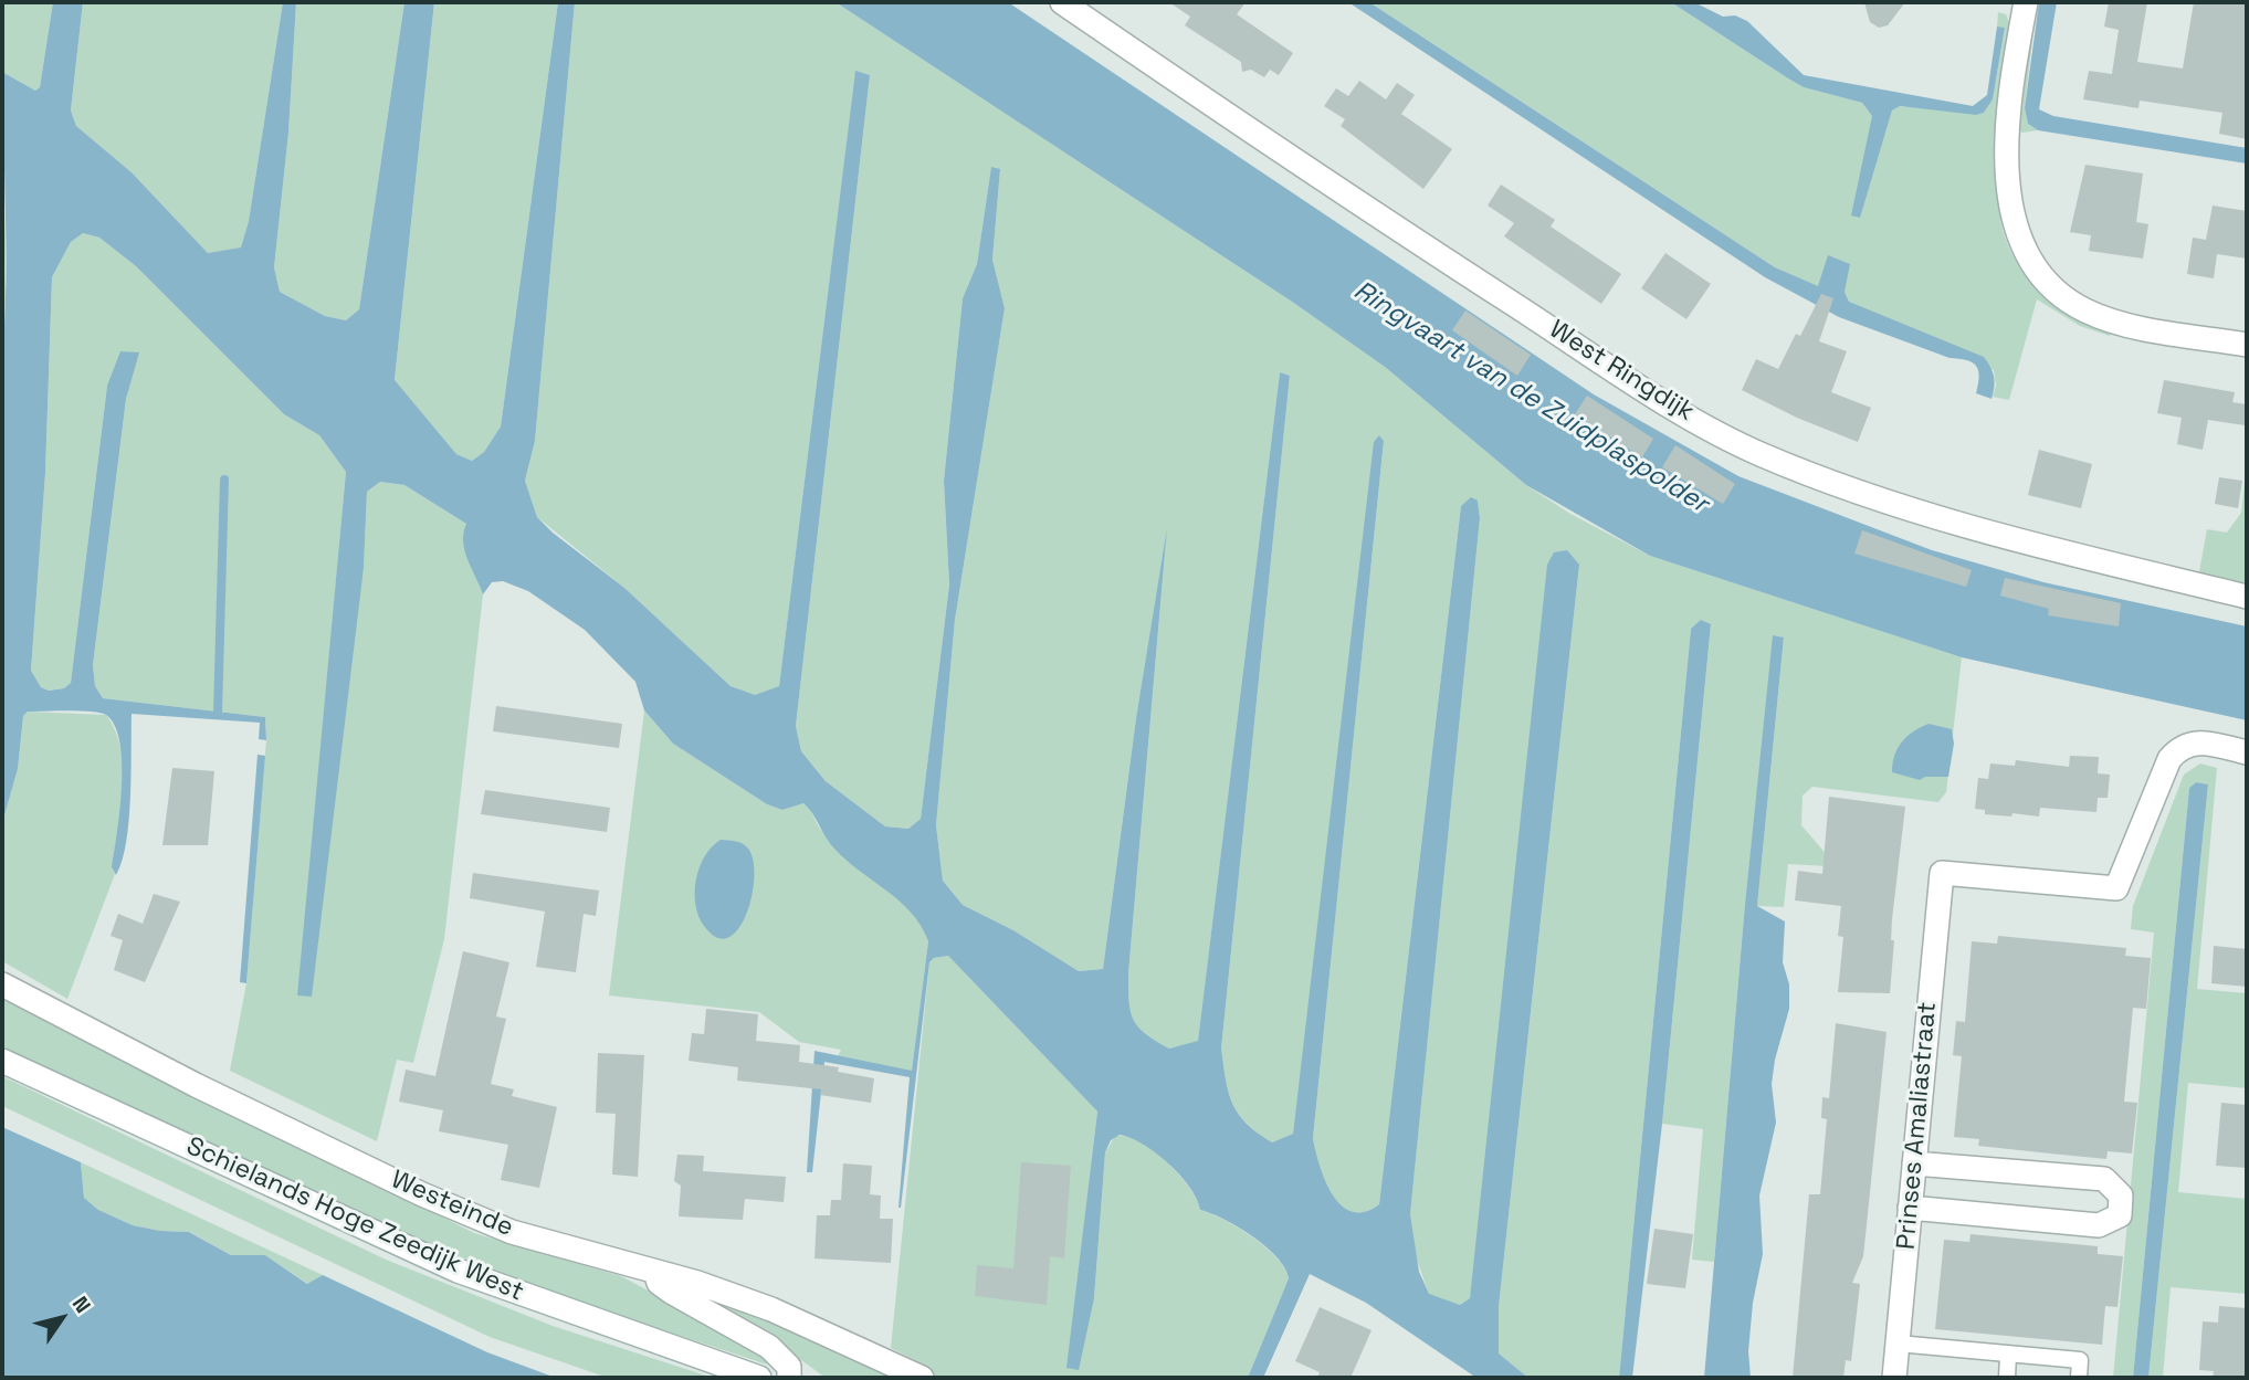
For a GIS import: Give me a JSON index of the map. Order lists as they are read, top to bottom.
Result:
{
  "streets": {
    "street": [
      "West Ringdijk",
      "Prinses Amaliastraat",
      "Westeinde",
      "Schielands Hoge Zeedijk West"
    ]
  },
  "water": ["Ringvaart van de Zuidplaspolder"],
  "north": "top right"
}
